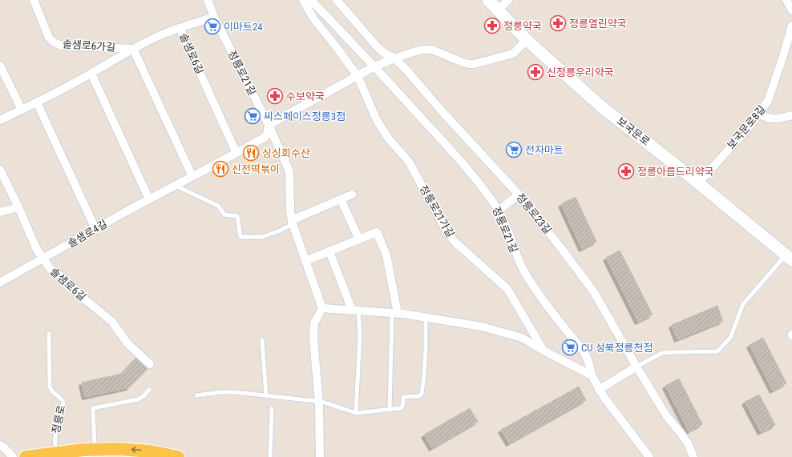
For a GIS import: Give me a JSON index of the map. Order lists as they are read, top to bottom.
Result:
{
  "streets": {
    "main road": ["보국문로"],
    "street": [
      "솔샘로6가길",
      "솔샘로6길",
      "정릉로21길",
      "보국문로8길",
      "정릉로21가길",
      "정릉로23길",
      "솔샘로4길"
    ],
    "lane": ["정릉로"]
  },
  "crossings": [
    ["솔샘로6가길", "솔샘로6길"],
    ["솔샘로6길", "정릉로21길"],
    ["솔샘로6길", "솔샘로4길"],
    ["정릉로21길", "솔샘로4길"],
    ["보국문로8길", "보국문로"],
    ["보국문로", "정릉로23길"]
  ],
  "places": {
    "pharmacy": [
      "정릉열린약국",
      "정릉약국",
      "신정릉우리약국",
      "수보약국",
      "정릉아름드리약국"
    ],
    "supermarket": [
      "이마트24",
      "씨스페이스정릉3점",
      "전자마트",
      "CU 성북정릉천점"
    ],
    "restaurant": ["싱싱회수산", "신전떡볶이"]
  }
}
